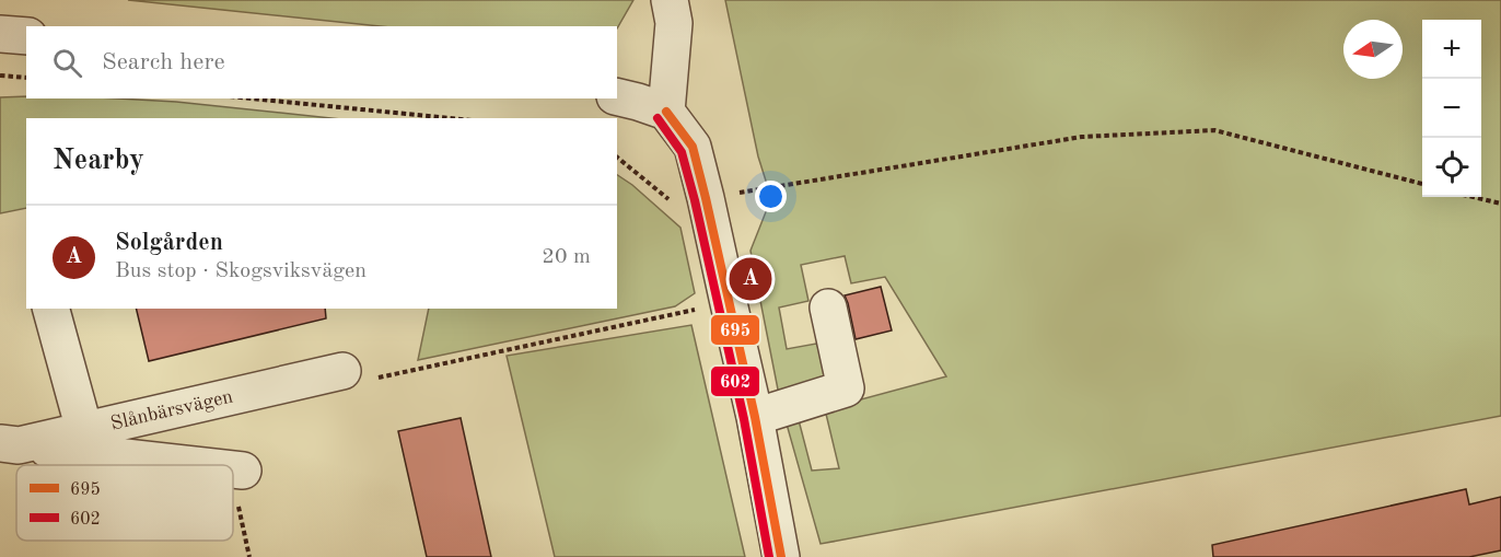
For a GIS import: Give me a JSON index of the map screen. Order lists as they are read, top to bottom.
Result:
{
  "streets": {
    "street": ["Slånbärsvägen"]
  },
  "lines": ["transit line 695", "transit line 602"],
  "legend": ["695", "602"],
  "north": "left",
  "page": {
    "map_buttons": ["+", "−"],
    "search": "Search here",
    "heading": "Nearby",
    "list": [
      {
        "mark": "A",
        "name": "Solgården",
        "note": "Bus stop · Skogsviksvägen",
        "value": "20 m"
      }
    ],
    "pins": "A"
  }
}
